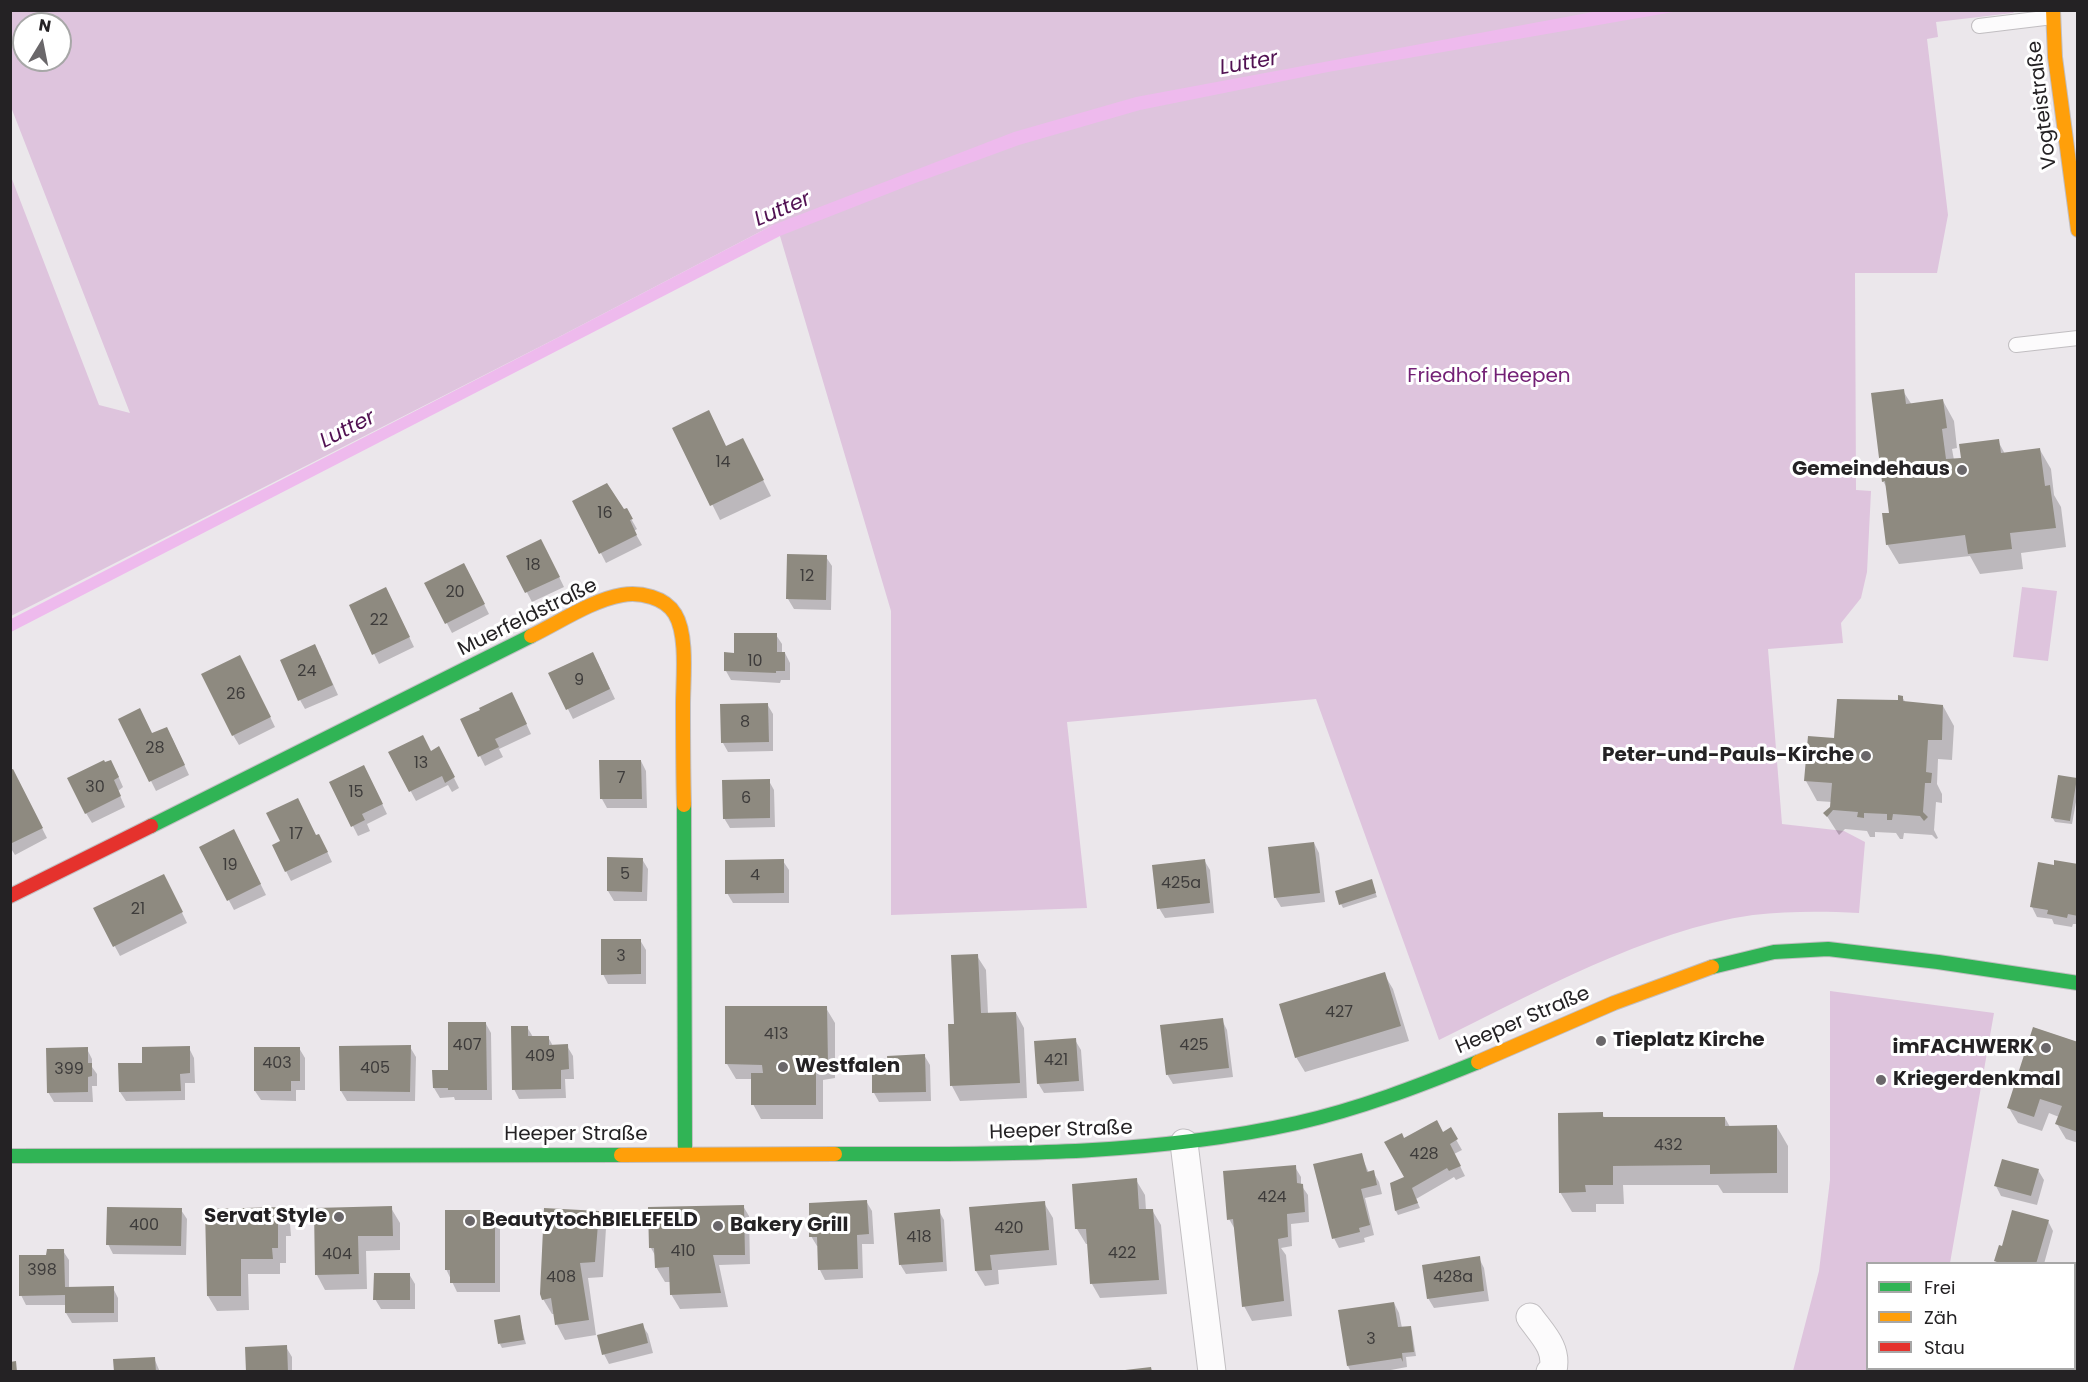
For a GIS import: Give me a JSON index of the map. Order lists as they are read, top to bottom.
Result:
{
  "streets": {
    "main road": ["Vogteistraße", "Muerfeldstraße", "Heeper Straße"]
  },
  "crossings": [
    ["Muerfeldstraße", "Heeper Straße"]
  ],
  "water": ["Lutter"],
  "parks": ["Friedhof Heepen"],
  "places": [
    "Gemeindehaus",
    "Peter-und-Pauls-Kirche",
    "Tieplatz Kirche",
    "imFACHWERK",
    "Westfalen",
    "Kriegerdenkmal",
    "Servat Style",
    "BeautytochBIELEFELD",
    "Bakery Grill"
  ],
  "house_numbers": [
    "14",
    "16",
    "18",
    "12",
    "20",
    "22",
    "10",
    "24",
    "9",
    "26",
    "8",
    "28",
    "13",
    "7",
    "30",
    "15",
    "6",
    "17",
    "19",
    "5",
    "4",
    "425a",
    "21",
    "3",
    "427",
    "413",
    "407",
    "425",
    "409",
    "421",
    "403",
    "405",
    "399",
    "432",
    "428",
    "424",
    "400",
    "420",
    "418",
    "410",
    "422",
    "404",
    "398",
    "408",
    "428a",
    "3"
  ],
  "legend": ["Frei", "Zäh", "Stau"],
  "north": "top"
}
